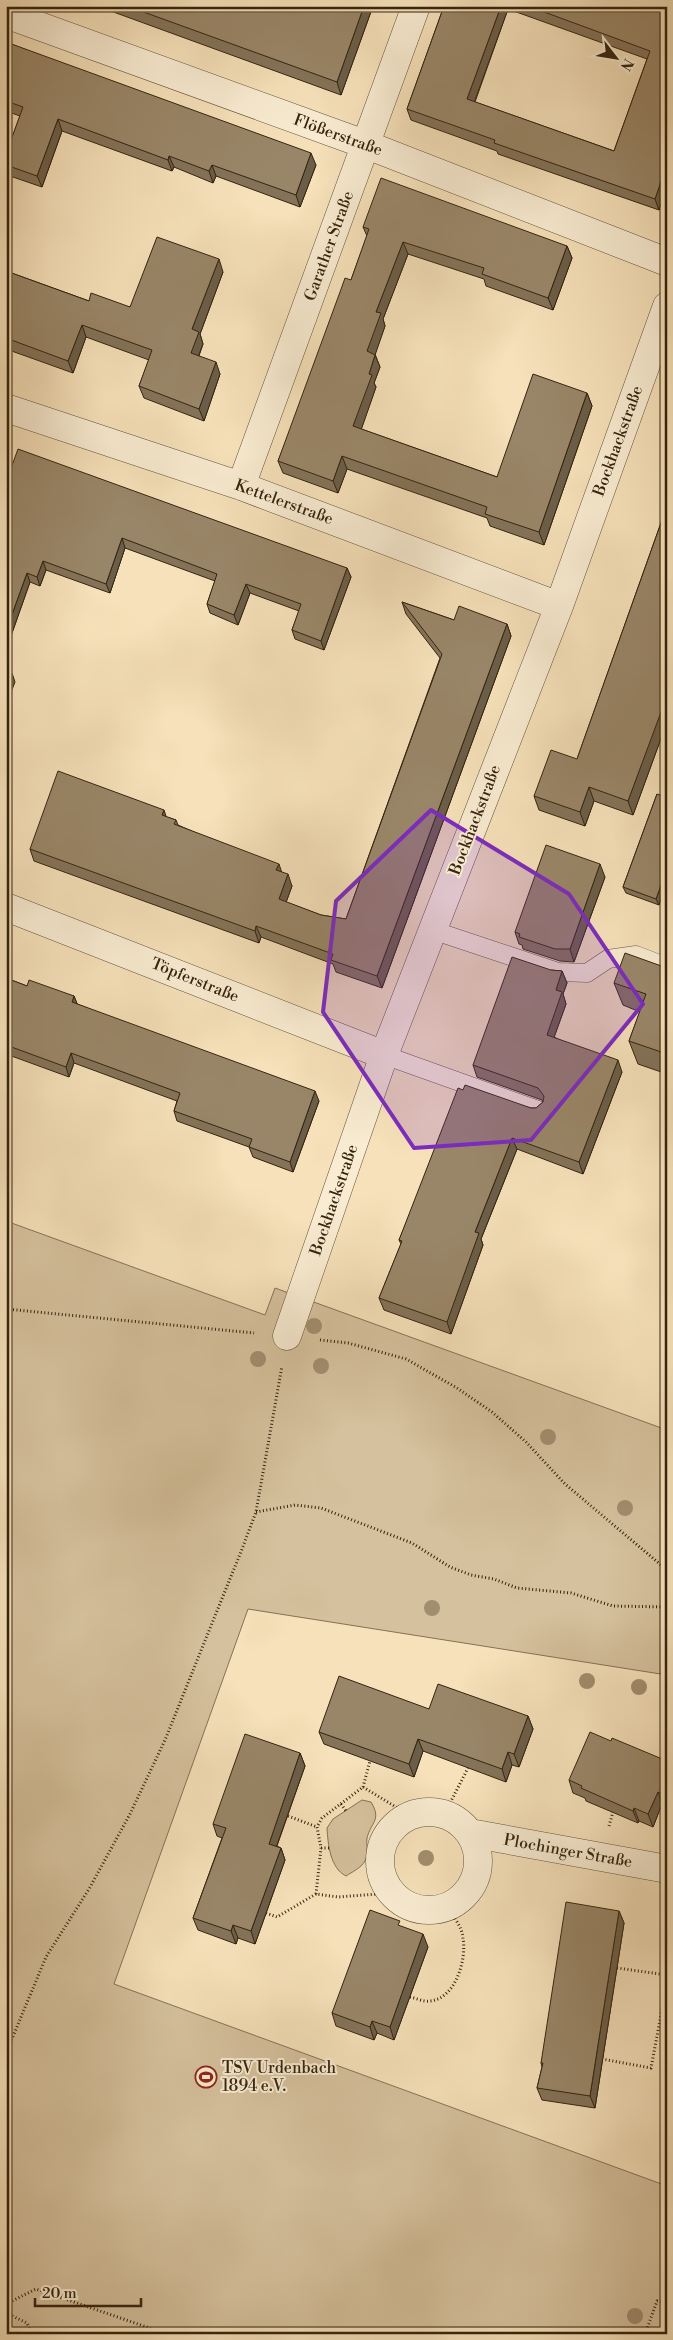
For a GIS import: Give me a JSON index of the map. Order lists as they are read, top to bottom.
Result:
{
  "streets": {
    "street": [
      "Flößerstraße",
      "Garather Straße",
      "Bockhackstraße",
      "Kettelerstraße",
      "Töpferstraße",
      "Plochinger Straße"
    ]
  },
  "crossings": [
    ["Flößerstraße", "Garather Straße"],
    ["Garather Straße", "Kettelerstraße"],
    ["Bockhackstraße", "Kettelerstraße"],
    ["Bockhackstraße", "Töpferstraße"]
  ],
  "places": {
    "sports": ["TSV Urdenbach 1894 e.V."]
  },
  "scale_bar": "20 m",
  "north": "bottom right"
}
